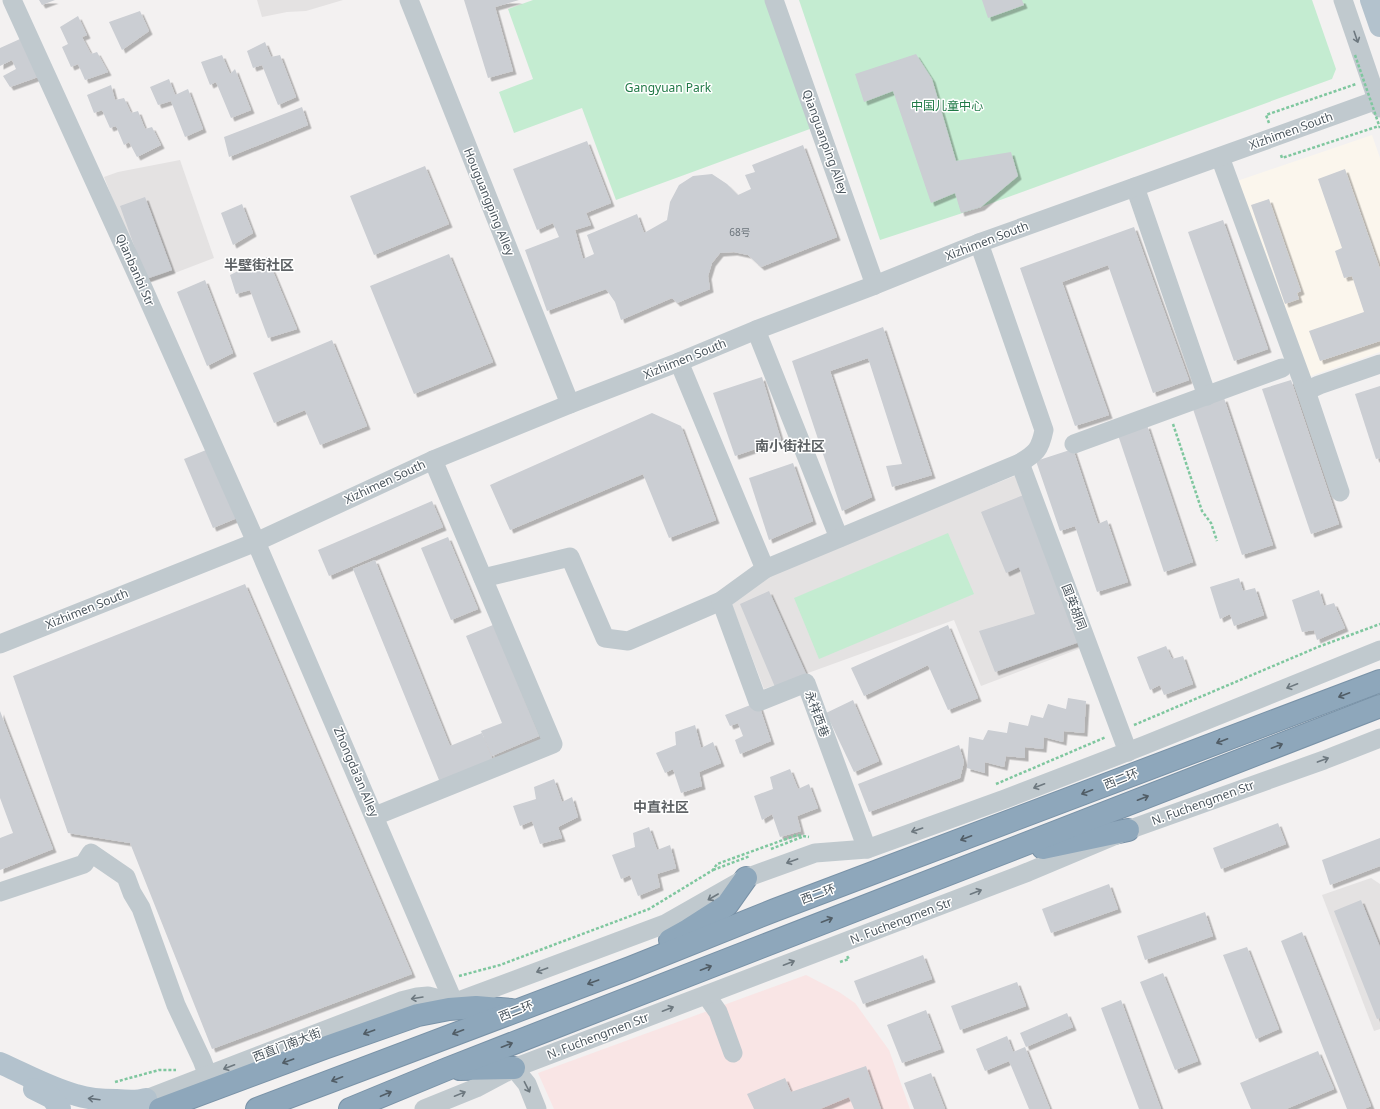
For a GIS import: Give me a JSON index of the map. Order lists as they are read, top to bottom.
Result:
{
  "streets": {
    "highway": ["西二环"],
    "street": [
      "Xizhimen South",
      "Qianguanping Alley",
      "Houguangping Alley",
      "Qianbanbi Str",
      "国英胡同",
      "永祥西巷",
      "Zhongda'an Alley",
      "N. Fuchengmen Str",
      "西直门南大街"
    ]
  },
  "crossings": [
    ["Xizhimen South", "Qianguanping Alley"],
    ["Xizhimen South", "Houguangping Alley"],
    ["Xizhimen South", "Qianbanbi Str"],
    ["Xizhimen South", "Zhongda'an Alley"],
    ["Qianbanbi Str", "Zhongda'an Alley"],
    ["Zhongda'an Alley", "西直门南大街"]
  ],
  "one_way": ["西直门南大街"],
  "districts": ["半壁街社区", "南小街社区", "中直社区"],
  "parks": ["Gangyuan Park", "中国儿童中心"],
  "house_numbers": ["68号"]
}
